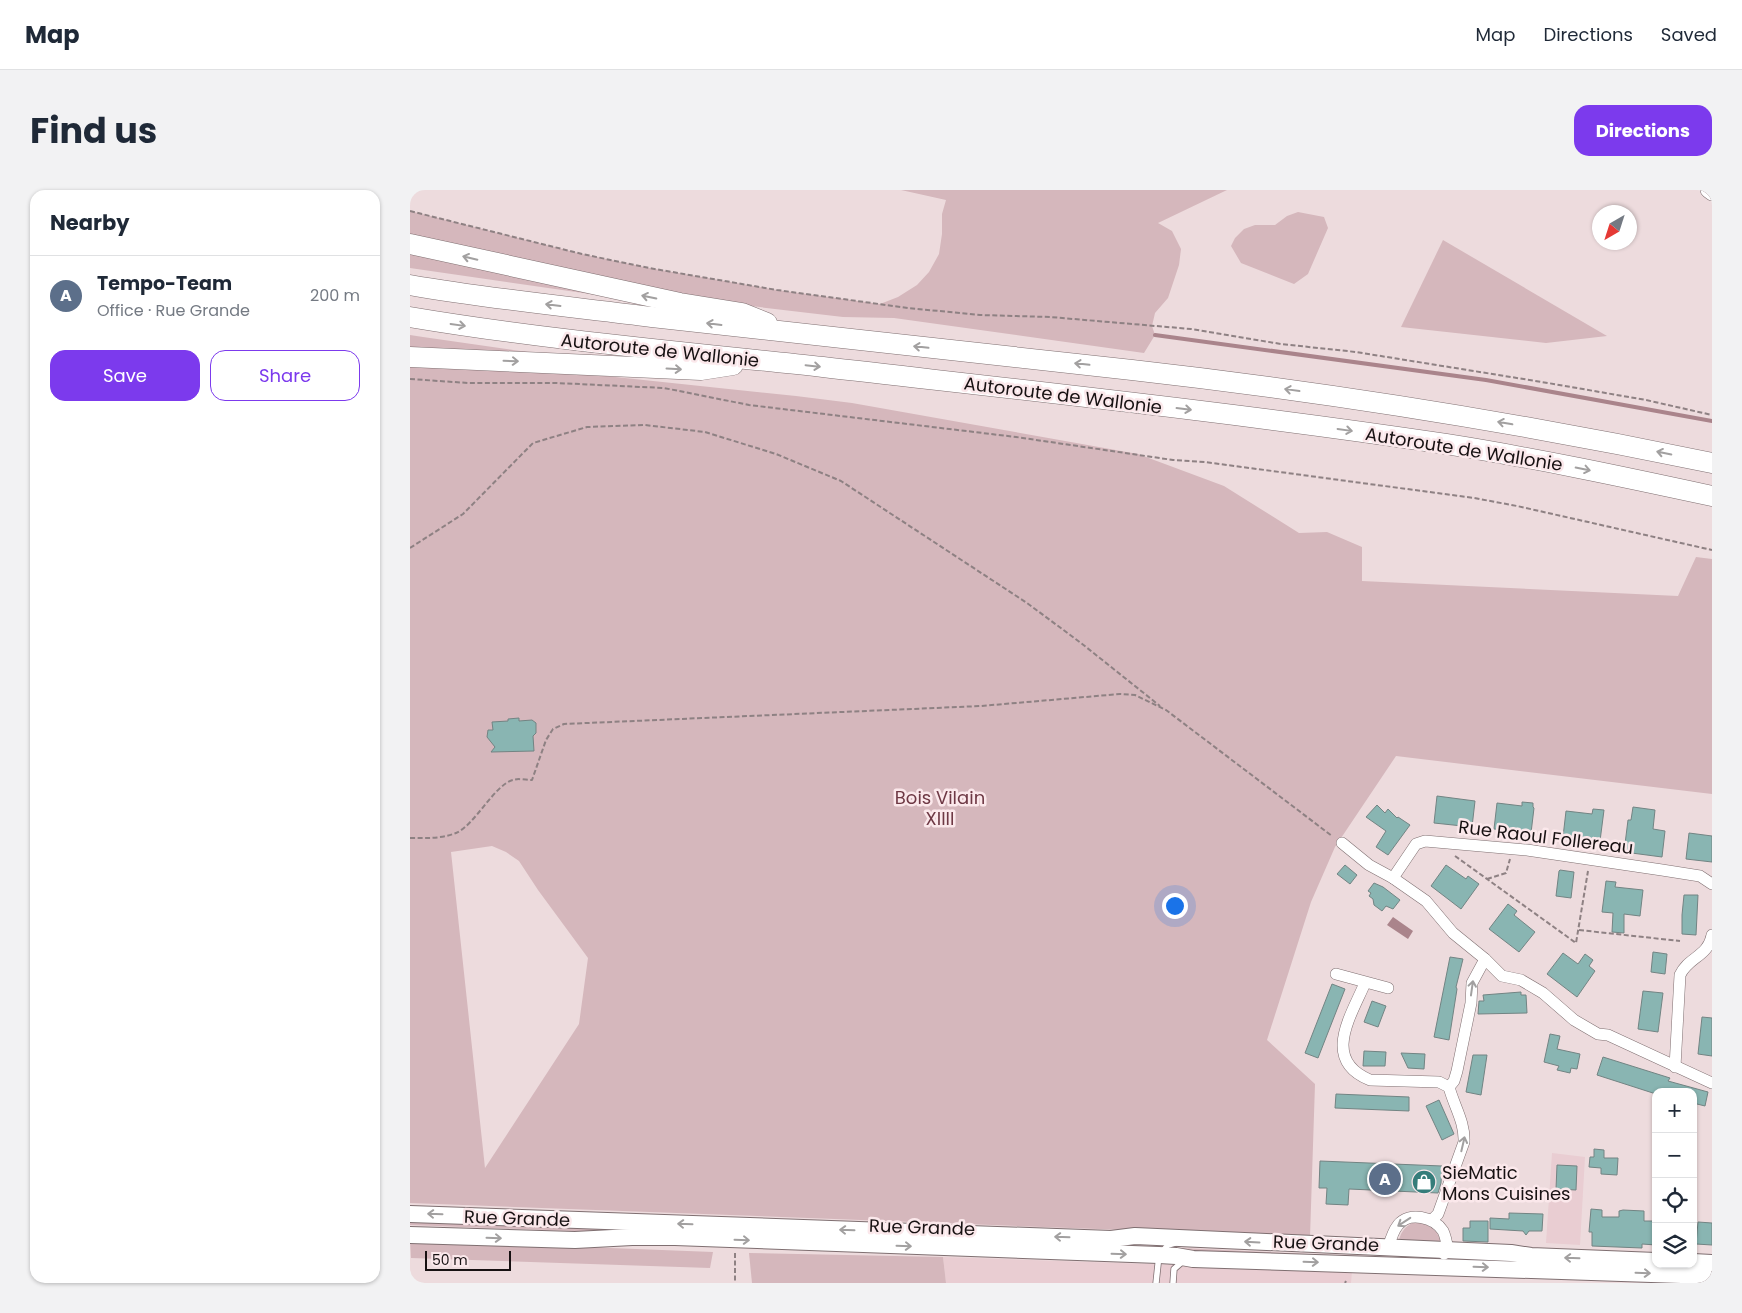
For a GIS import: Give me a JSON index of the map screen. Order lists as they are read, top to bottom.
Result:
{
  "streets": {
    "highway": ["Autoroute de Wallonie"],
    "main road": ["Rue Grande"],
    "street": ["Rue Raoul Follereau"]
  },
  "parks": ["Bois Vilain XIIII"],
  "places": {
    "shop": ["SieMatic Mons Cuisines"]
  },
  "scale_bar": "50 m",
  "north": "bottom left",
  "page": {
    "header": "Map",
    "nav": ["Map", "Directions", "Saved"],
    "title": "Find us",
    "buttons": [
      "Directions",
      ["Save", "Share"]
    ],
    "heading": "Nearby",
    "list": [
      {
        "mark": "A",
        "name": "Tempo-Team",
        "note": "Office · Rue Grande",
        "value": "200 m"
      }
    ],
    "map_buttons": ["+", "−"],
    "pins": "A",
    "scale": "50 m"
  }
}
